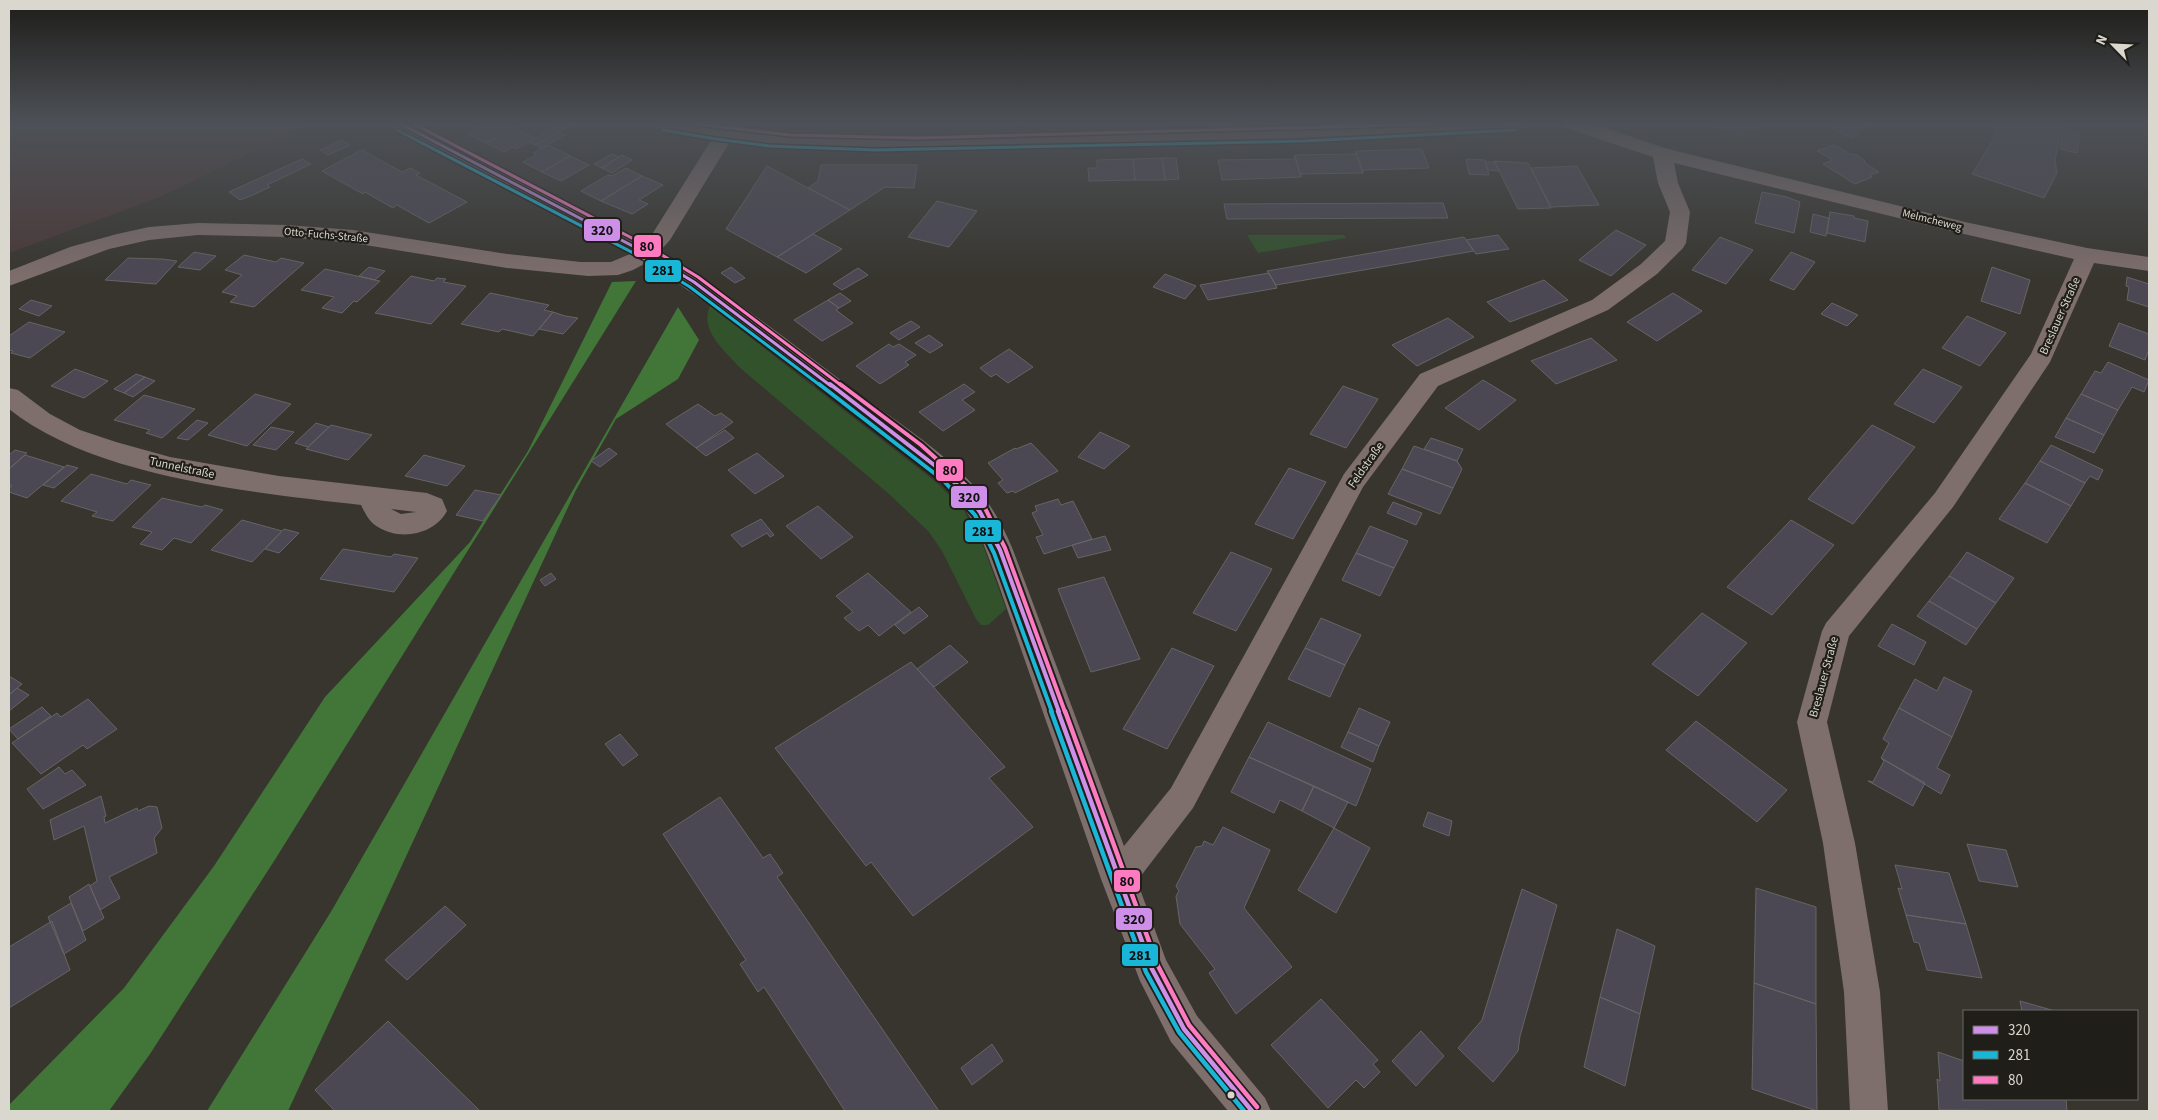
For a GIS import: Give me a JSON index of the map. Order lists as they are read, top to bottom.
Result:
{
  "streets": {
    "street": [
      "Melmcheweg",
      "Otto-Fuchs-Straße",
      "Breslauer Straße",
      "Feldstraße",
      "Tunnelstraße"
    ]
  },
  "crossings": [
    ["Melmcheweg", "Breslauer Straße"]
  ],
  "lines": ["transit line 320", "transit line 281", "transit line 80"],
  "legend": ["320", "281", "80"],
  "north": "top left"
}
